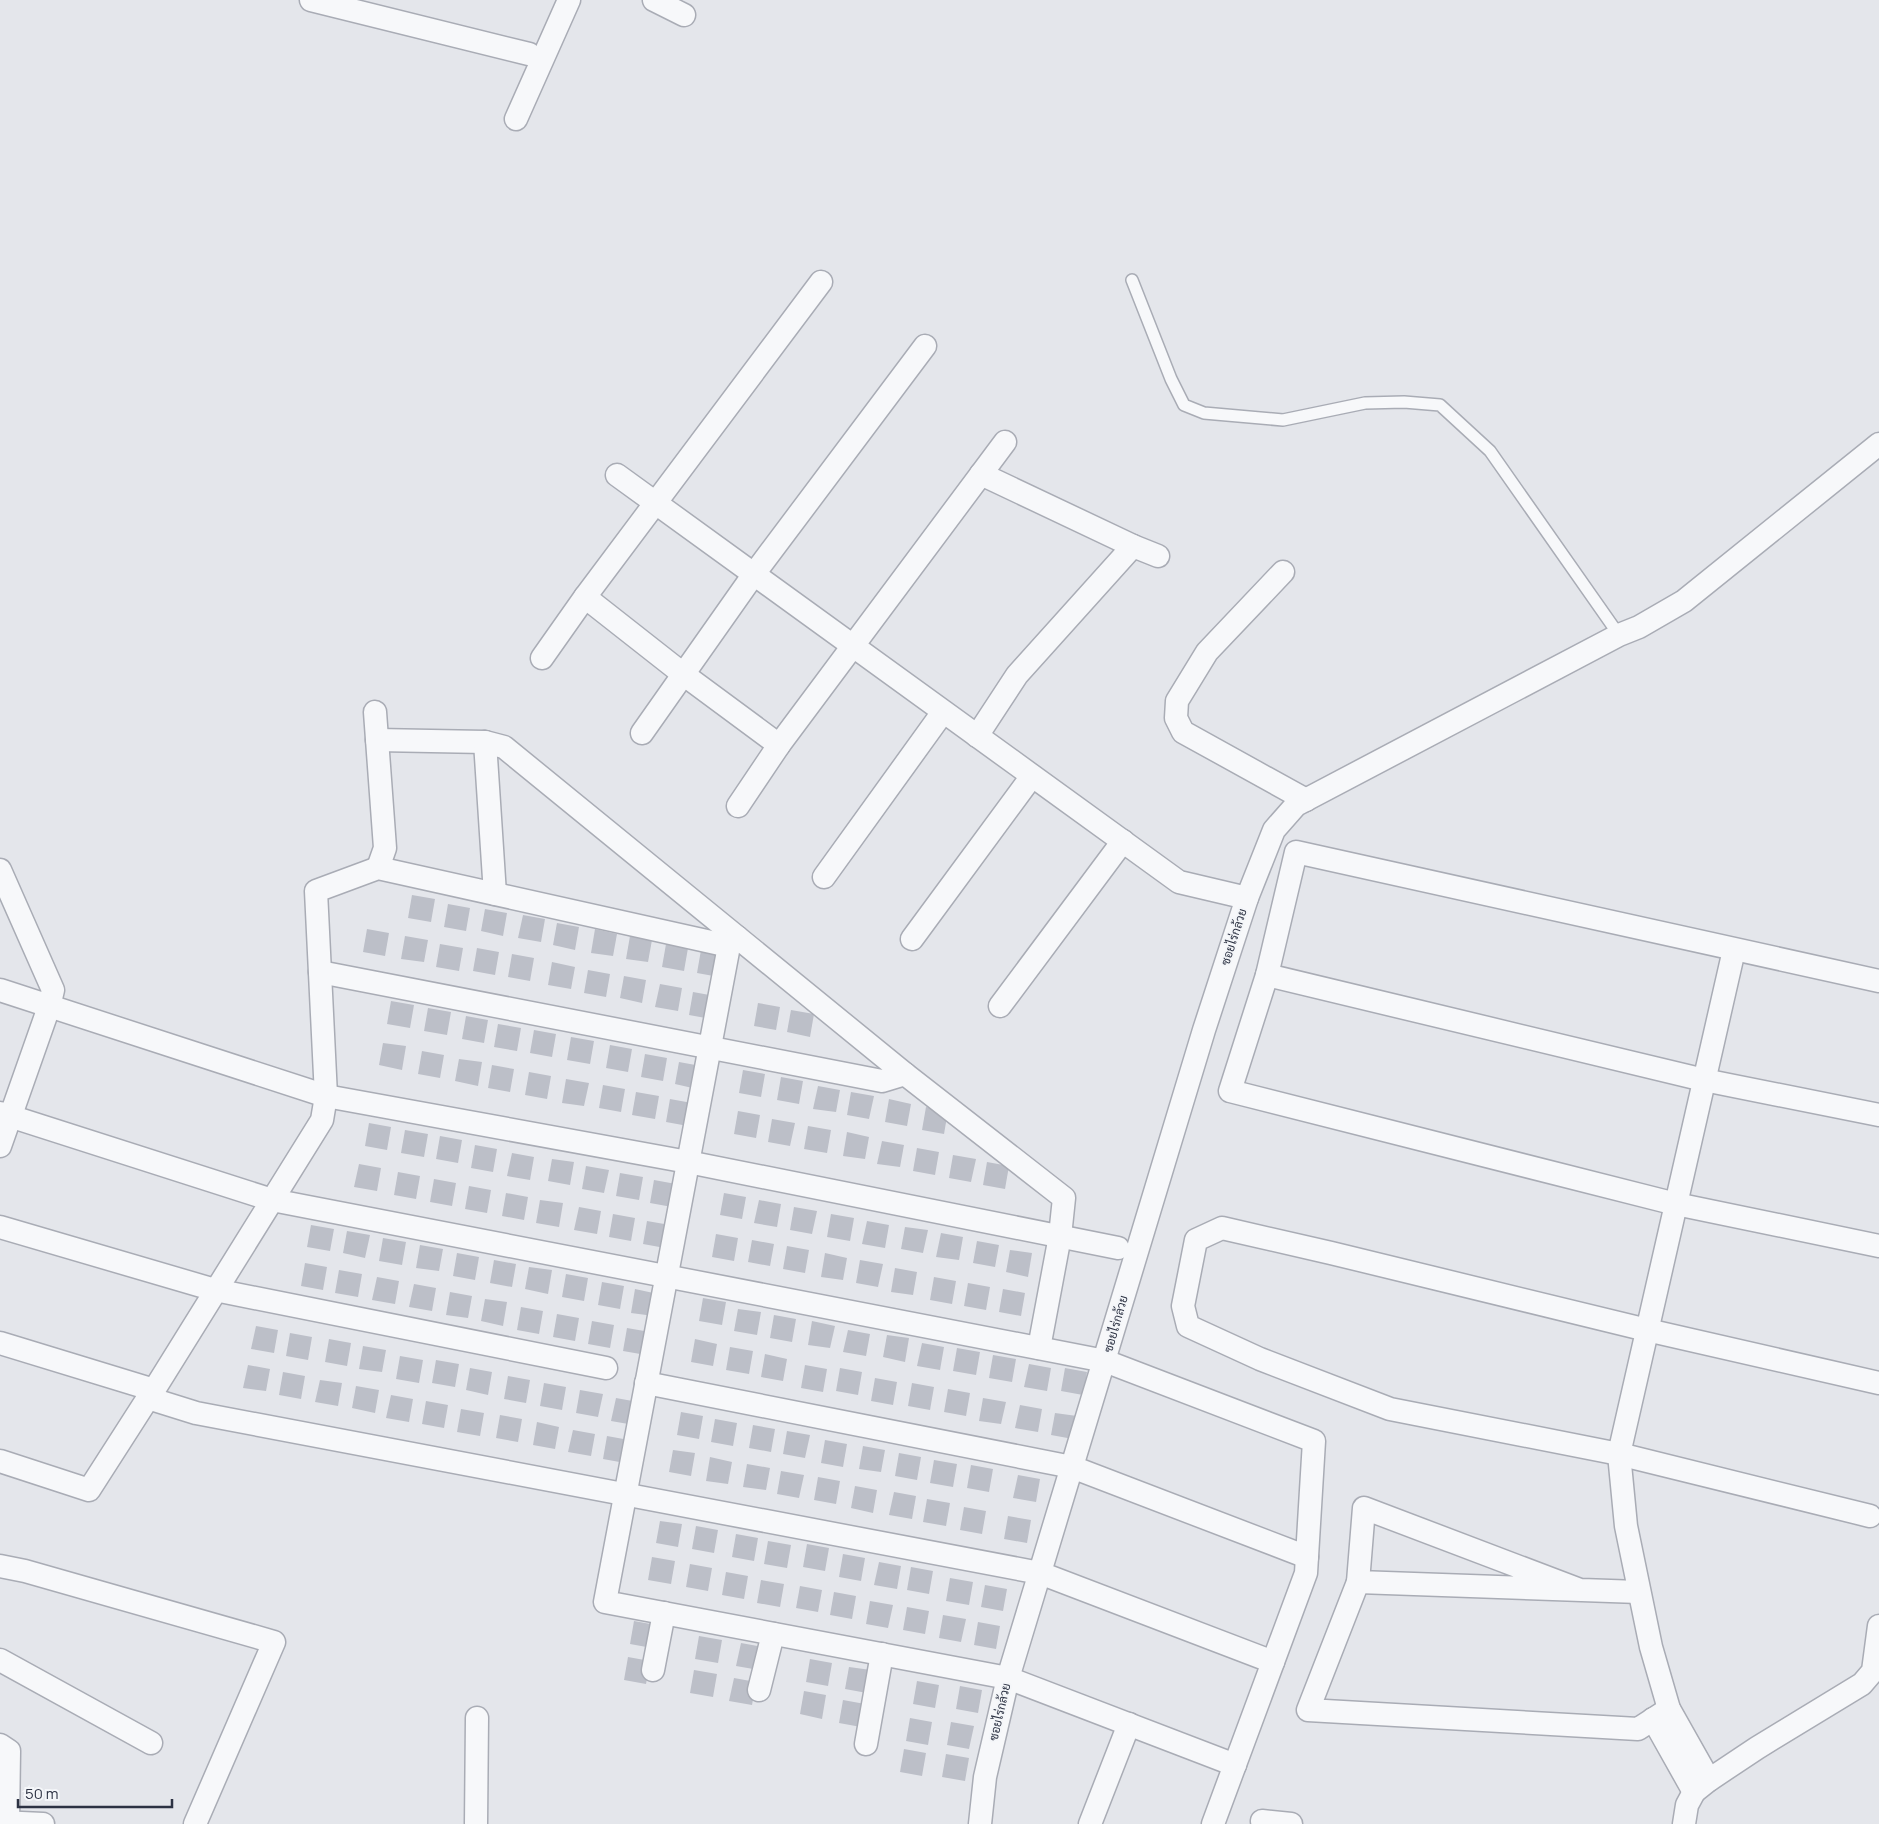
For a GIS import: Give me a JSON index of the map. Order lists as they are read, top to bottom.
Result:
{
  "streets": {
    "street": ["ซอยไร่กล้วย"]
  },
  "scale_bar": "50 m"
}
